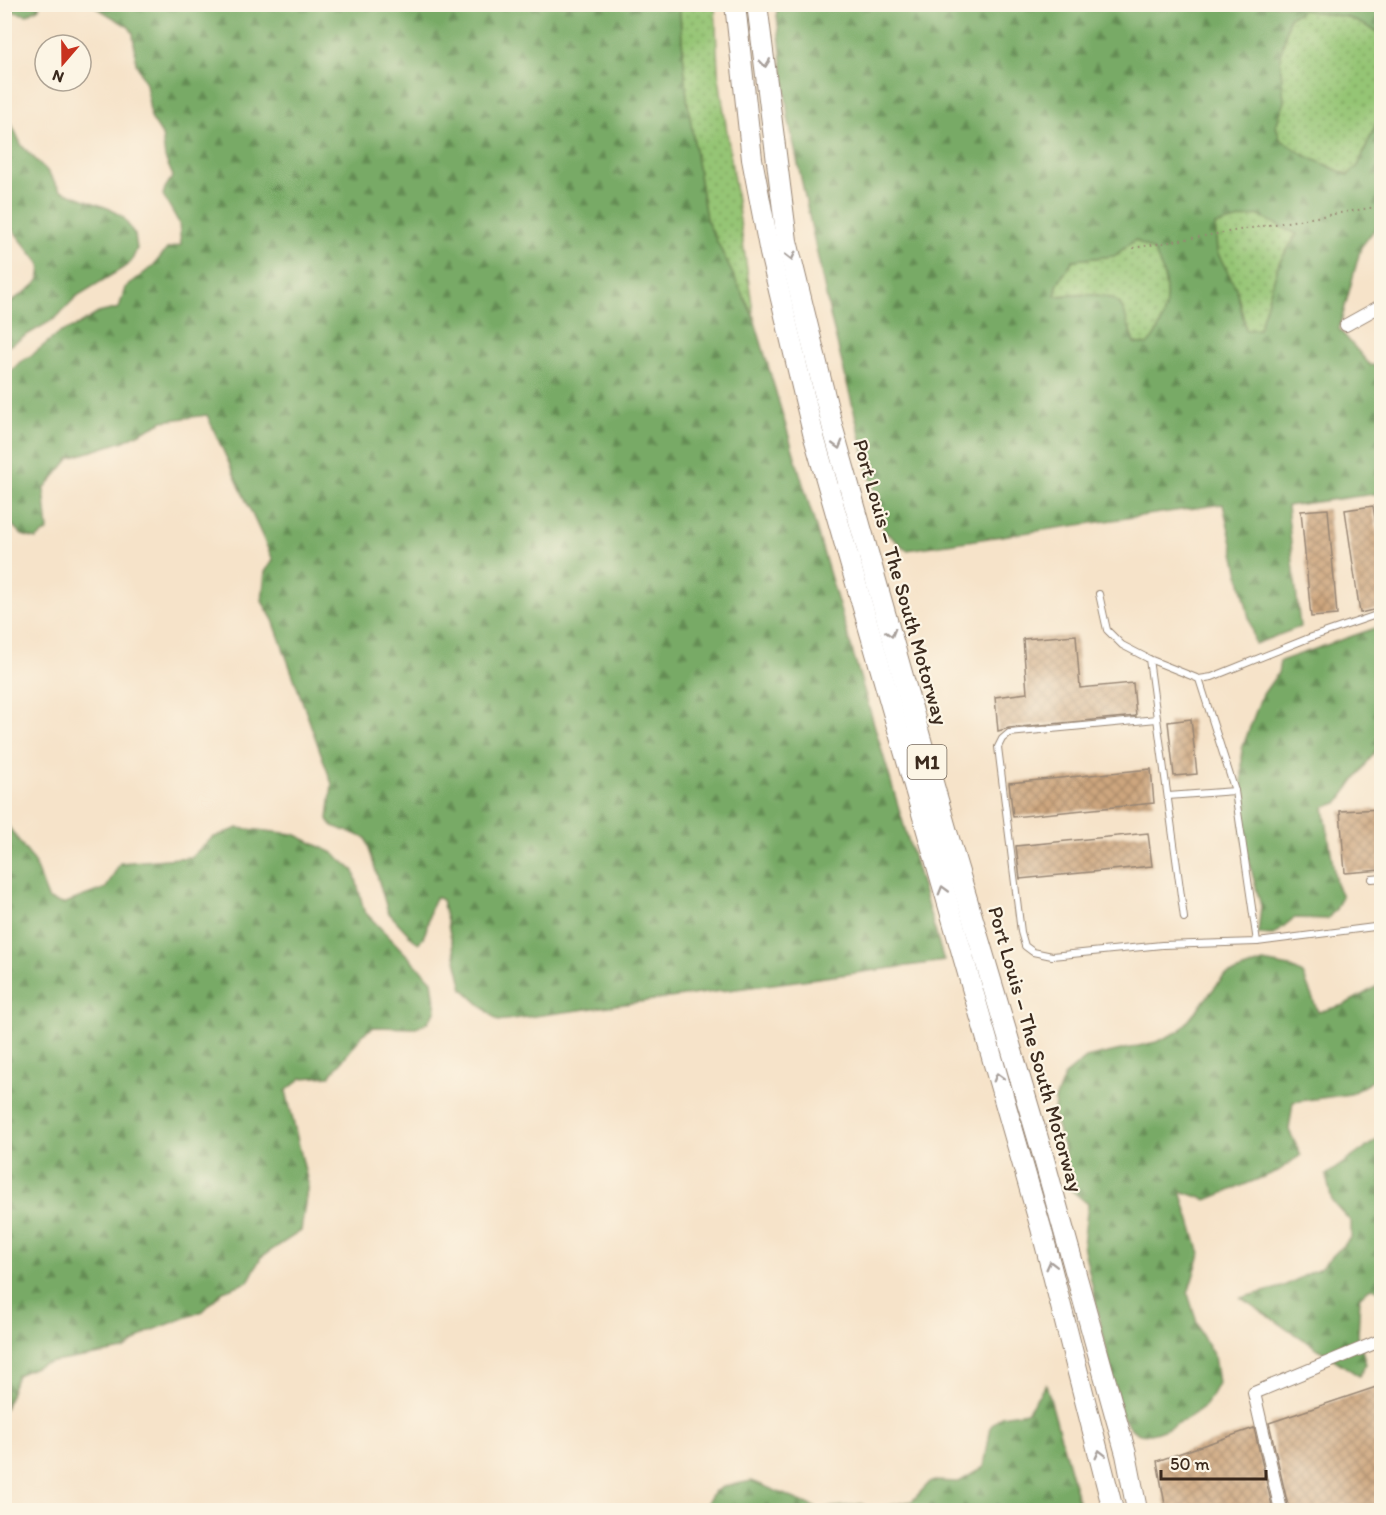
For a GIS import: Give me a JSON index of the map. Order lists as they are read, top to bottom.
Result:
{
  "streets": {
    "highway": ["Port Louis – The South Motorway", "M1"]
  },
  "scale_bar": "50 m",
  "north": "bottom"
}
